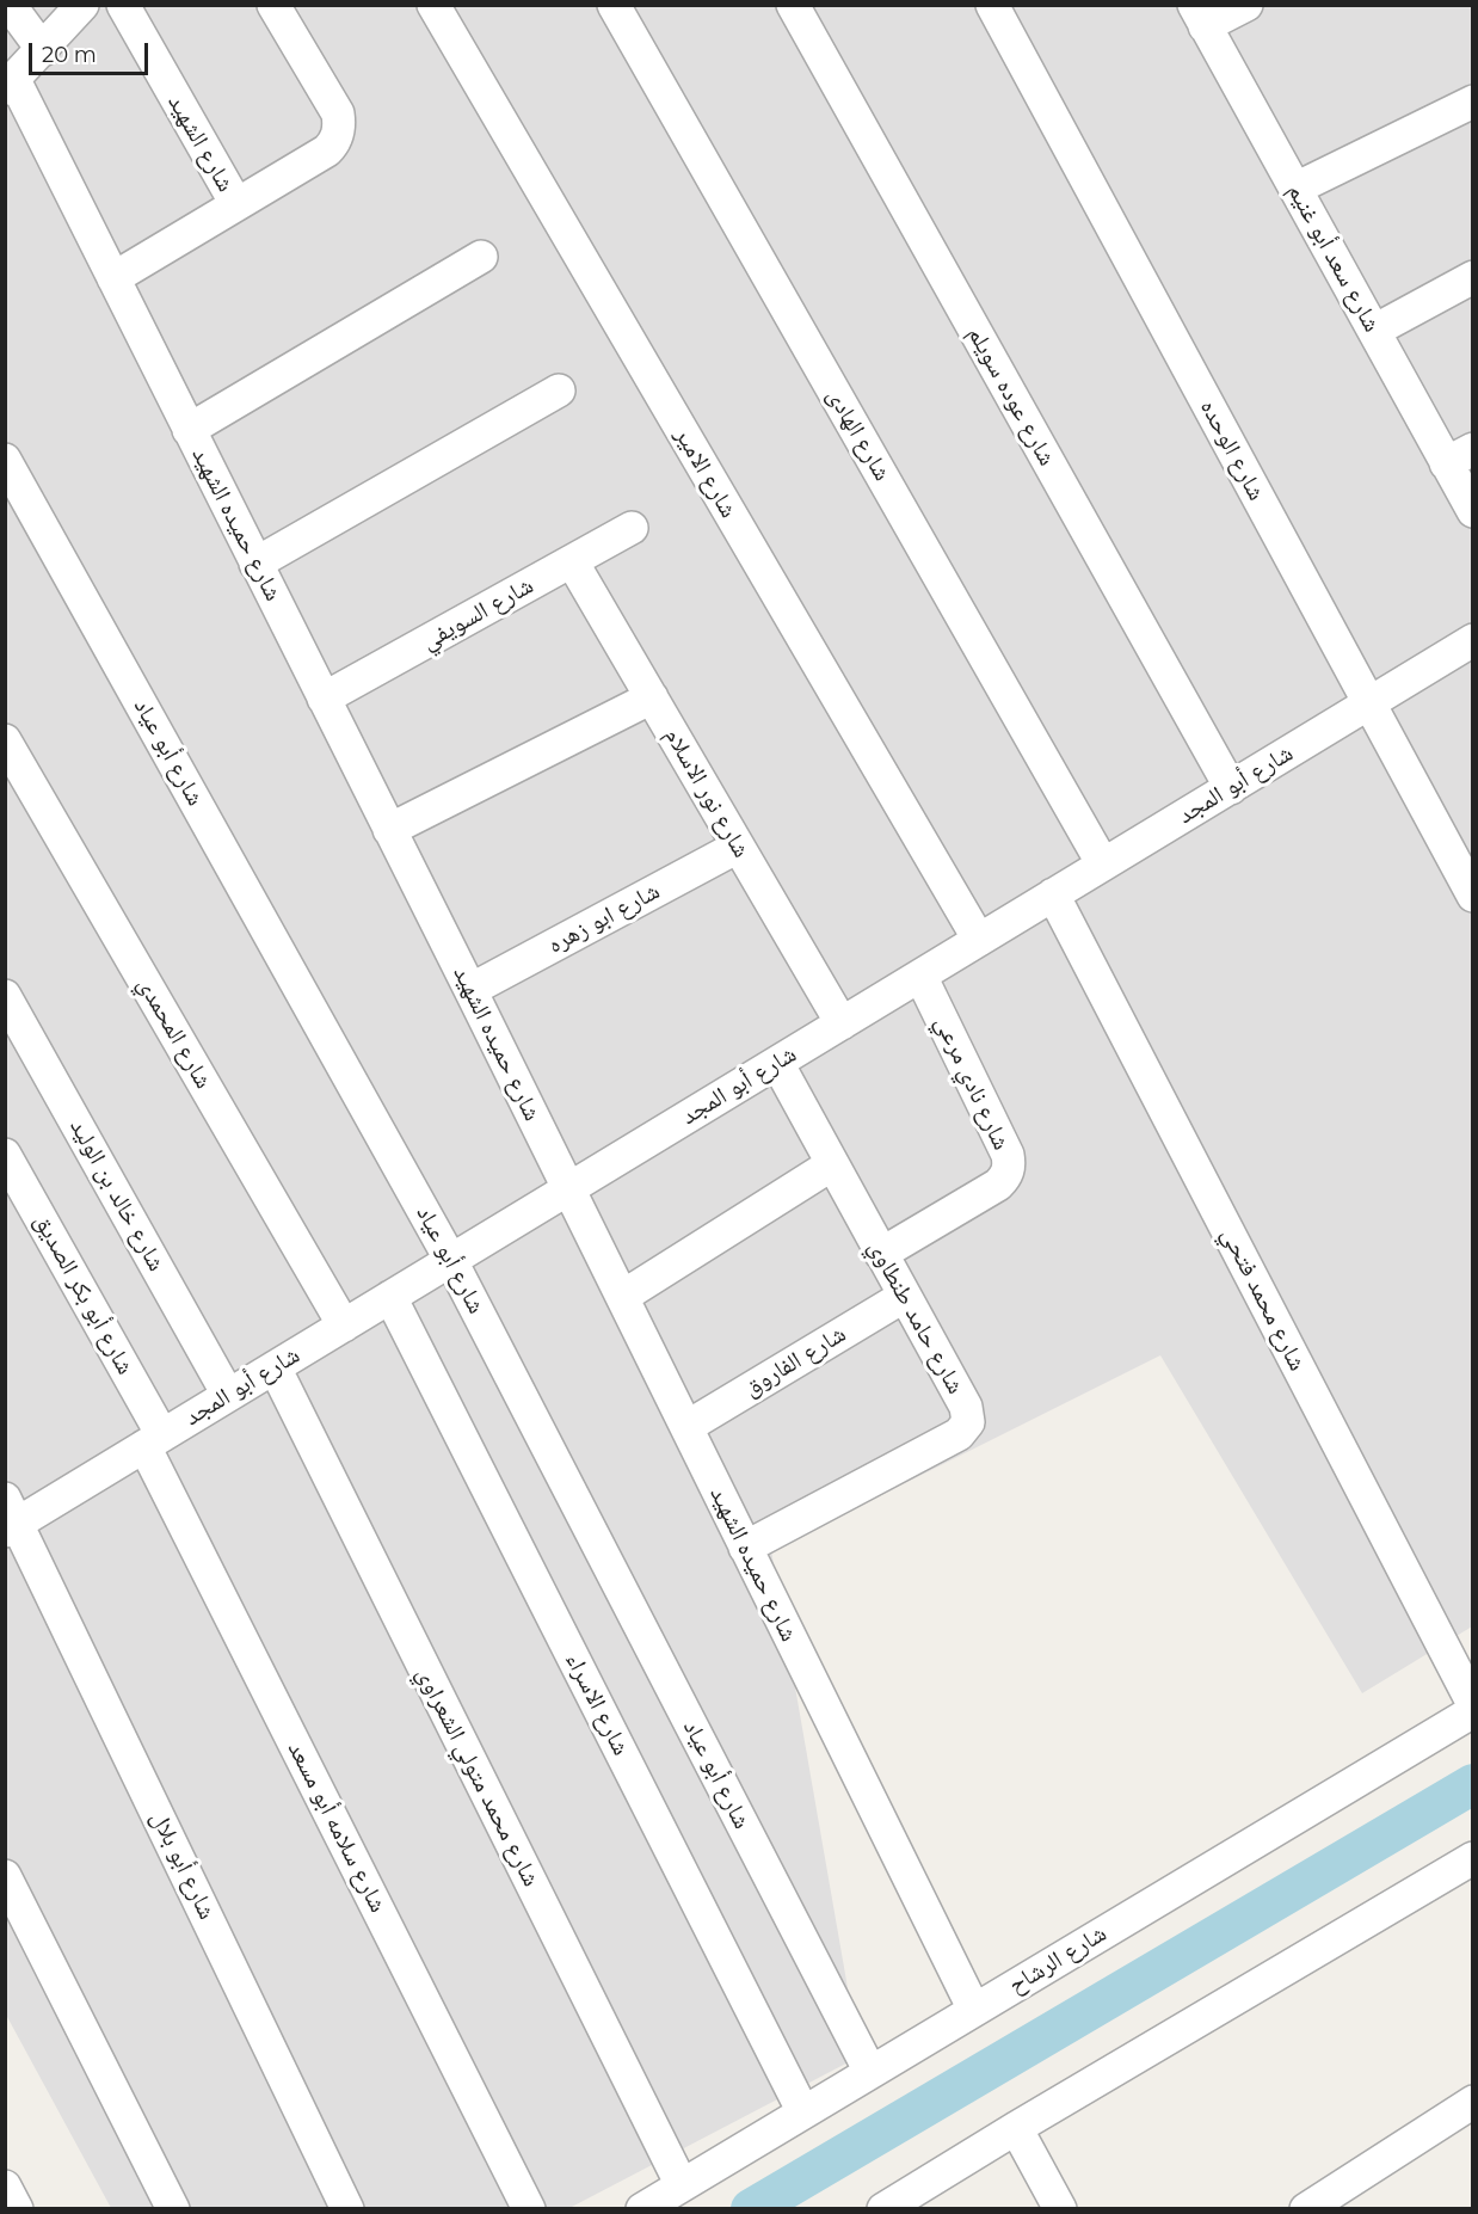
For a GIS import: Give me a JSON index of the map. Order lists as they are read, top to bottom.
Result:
{
  "streets": {
    "street": [
      "شارع الشهيد",
      "شارع سعد أبو غنيم",
      "شارع عوده سويلم",
      "شارع الهادى",
      "شارع الوحده",
      "شارع الامير",
      "شارع حميده الشهيد",
      "شارع السويفي",
      "شارع أبو عياد",
      "شارع أبو المجد",
      "شارع نور الاسلام",
      "شارع ابو زهره",
      "شارع المحمدي",
      "شارع نادي مرعي",
      "شارع خالد بن الوليد",
      "شارع أبو بكر الصديق",
      "شارع محمد فتحي",
      "شارع حامد طنطاوي",
      "شارع الفاروق",
      "شارع الاسراء",
      "شارع محمد متولي الشعراوي",
      "شارع سلامه أبو مسعد",
      "شارع أبو بلال",
      "شارع الرشاح"
    ]
  },
  "crossings": [
    ["شارع عوده سويلم", "شارع أبو المجد"],
    ["شارع الهادى", "شارع أبو المجد"],
    ["شارع الوحده", "شارع أبو المجد"],
    ["شارع الامير", "شارع أبو المجد"],
    ["شارع حميده الشهيد", "شارع السويفي"],
    ["شارع حميده الشهيد", "شارع أبو المجد"],
    ["شارع حميده الشهيد", "شارع ابو زهره"],
    ["شارع حميده الشهيد", "شارع حامد طنطاوي"],
    ["شارع حميده الشهيد", "شارع الفاروق"],
    ["شارع حميده الشهيد", "شارع الرشاح"],
    ["شارع السويفي", "شارع نور الاسلام"],
    ["شارع أبو عياد", "شارع أبو المجد"],
    ["شارع أبو عياد", "شارع الرشاح"],
    ["شارع أبو المجد", "شارع نور الاسلام"],
    ["شارع أبو المجد", "شارع المحمدي"],
    ["شارع أبو المجد", "شارع نادي مرعي"],
    ["شارع أبو المجد", "شارع خالد بن الوليد"],
    ["شارع أبو المجد", "شارع أبو بكر الصديق"],
    ["شارع أبو المجد", "شارع محمد فتحي"],
    ["شارع أبو المجد", "شارع حامد طنطاوي"],
    ["شارع أبو المجد", "شارع الاسراء"],
    ["شارع أبو المجد", "شارع محمد متولي الشعراوي"],
    ["شارع أبو المجد", "شارع سلامه أبو مسعد"],
    ["شارع أبو المجد", "شارع أبو بلال"],
    ["شارع نور الاسلام", "شارع ابو زهره"],
    ["شارع نادي مرعي", "شارع حامد طنطاوي"],
    ["شارع أبو بكر الصديق", "شارع سلامه أبو مسعد"],
    ["شارع حامد طنطاوي", "شارع الفاروق"],
    ["شارع الاسراء", "شارع الرشاح"],
    ["شارع محمد متولي الشعراوي", "شارع الرشاح"]
  ],
  "scale_bar": "20 m"
}
